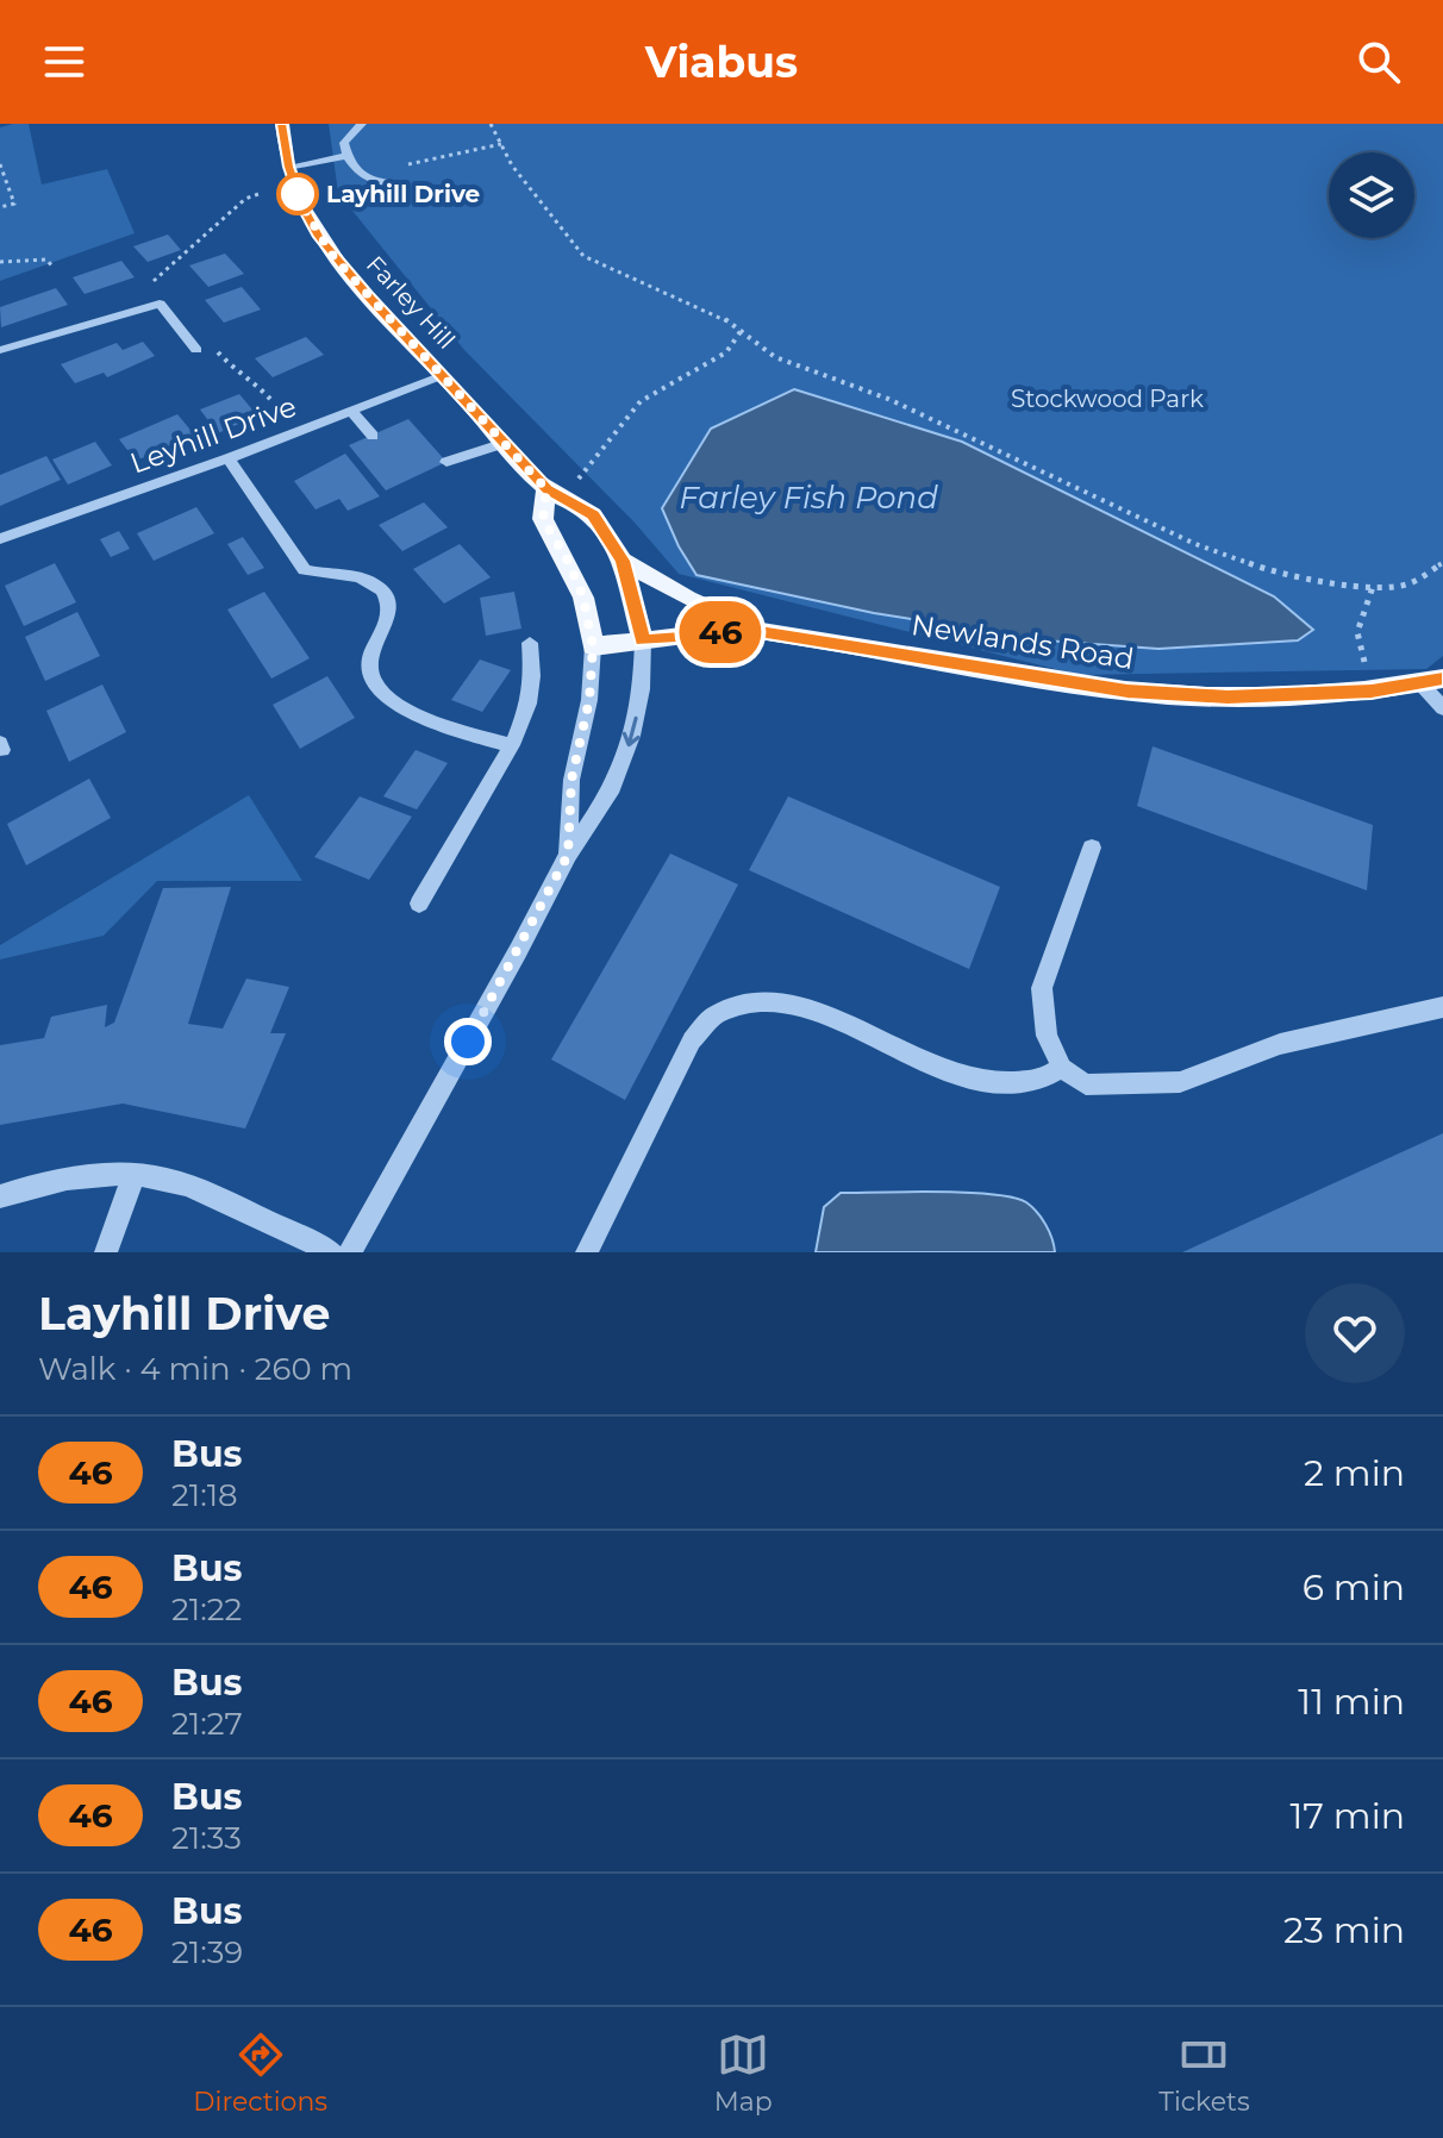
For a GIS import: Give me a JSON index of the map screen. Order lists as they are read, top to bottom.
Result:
{
  "streets": {
    "main road": ["Farley Hill", "Newlands Road"],
    "street": ["Leyhill Drive"]
  },
  "crossings": [
    ["Farley Hill", "Leyhill Drive"],
    ["Farley Hill", "Newlands Road"]
  ],
  "water": ["Farley Fish Pond"],
  "parks": ["Stockwood Park"],
  "places": ["Layhill Drive"],
  "lines": ["bus line 46"],
  "page": {
    "header": "Viabus",
    "on_map": "46",
    "heading": ["Layhill Drive", "Walk · 4 min · 260 m"],
    "list": [
      {
        "mark": "46",
        "name": "Bus",
        "note": "21:18",
        "value": "2 min"
      },
      {
        "mark": "46",
        "name": "Bus",
        "note": "21:22",
        "value": "6 min"
      },
      {
        "mark": "46",
        "name": "Bus",
        "note": "21:27",
        "value": "11 min"
      },
      {
        "mark": "46",
        "name": "Bus",
        "note": "21:33",
        "value": "17 min"
      },
      {
        "mark": "46",
        "name": "Bus",
        "note": "21:39",
        "value": "23 min"
      }
    ],
    "tabs": ["Directions", "Map", "Tickets"]
  }
}
